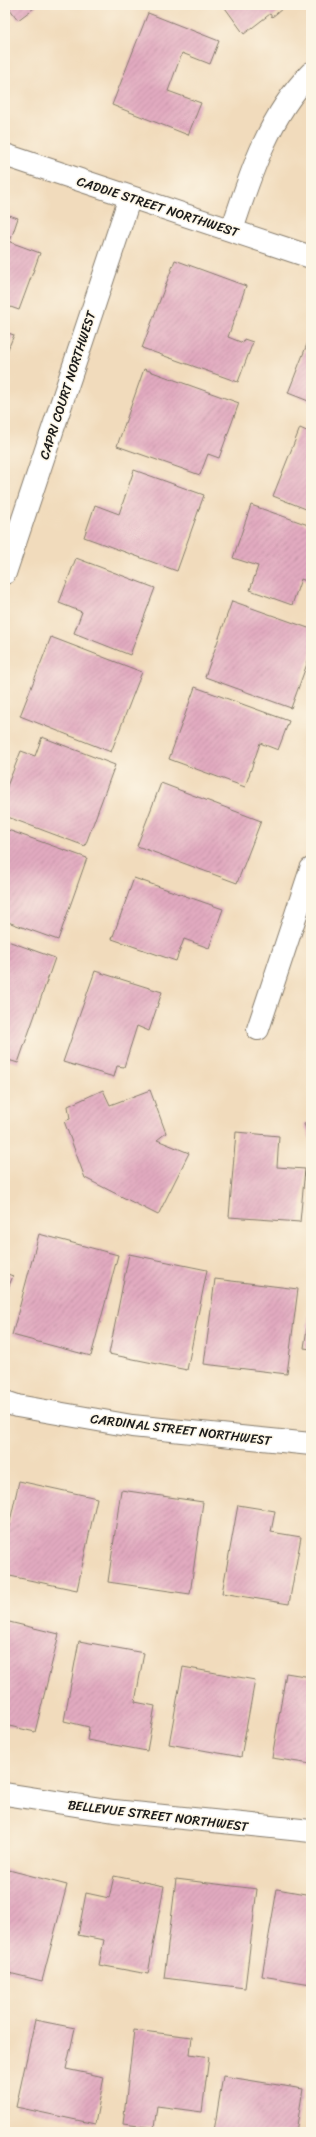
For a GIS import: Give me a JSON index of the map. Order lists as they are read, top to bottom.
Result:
{
  "streets": {
    "street": [
      "CADDIE STREET NORTHWEST",
      "CAPRI COURT NORTHWEST",
      "CARDINAL STREET NORTHWEST",
      "BELLEVUE STREET NORTHWEST"
    ]
  },
  "crossings": [
    ["CADDIE STREET NORTHWEST", "CAPRI COURT NORTHWEST"]
  ]
}
